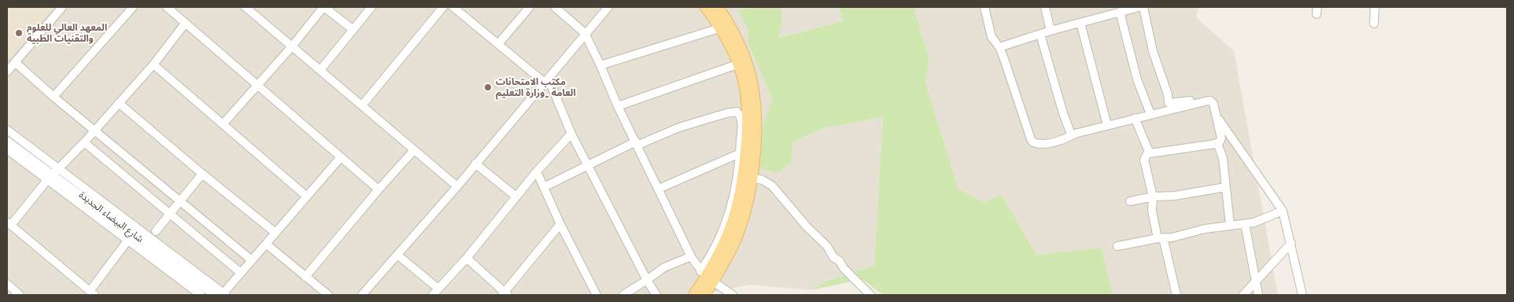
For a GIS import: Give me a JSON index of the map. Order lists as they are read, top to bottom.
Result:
{
  "streets": {
    "street": ["شارع البيضاء الجديدة"]
  },
  "places": ["المعهد العالي للعلوم والتقنيات الطبية", "مكتب الامتحانات العامة _وزارة التعليم"]
}
